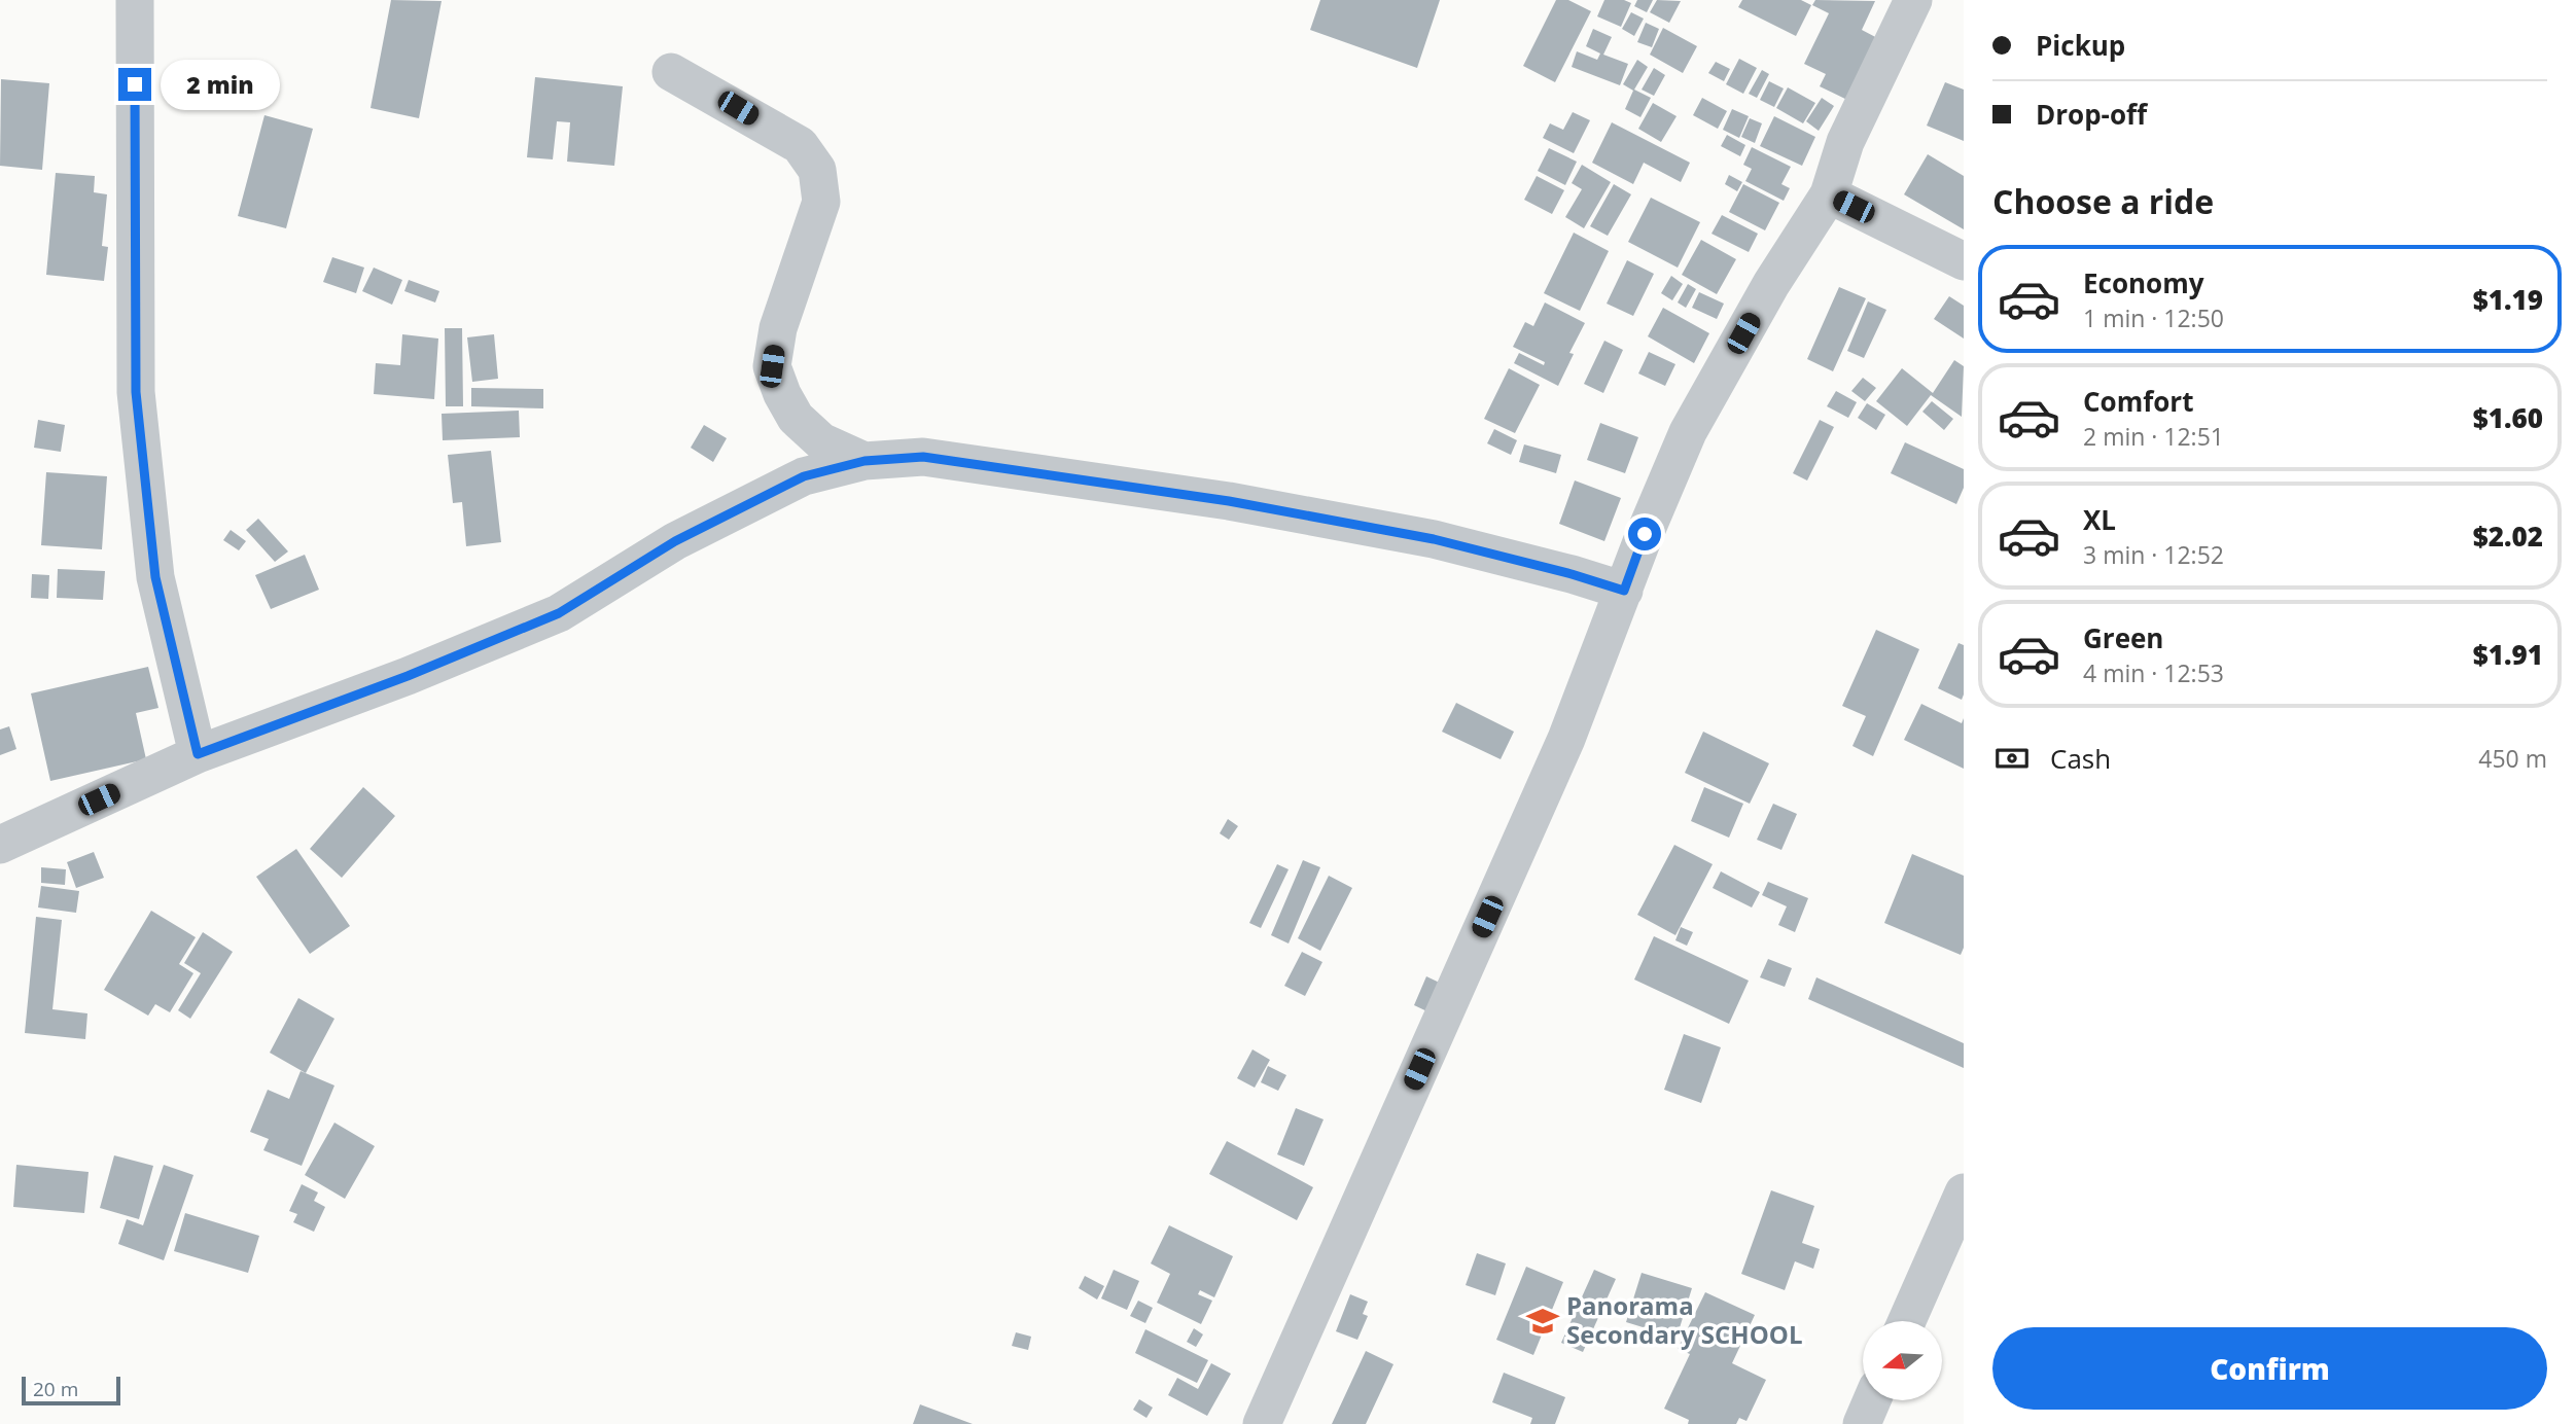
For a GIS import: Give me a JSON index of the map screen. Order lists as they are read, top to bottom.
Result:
{
  "places": {
    "school or university": ["Panorama Secondary SCHOOL"]
  },
  "scale_bar": "20 m",
  "north": "left",
  "page": {
    "banner": ["Pickup", "Drop-off"],
    "bubble": "2 min",
    "heading": "Choose a ride",
    "list": [
      {
        "name": "Economy",
        "note": "1 min · 12:50",
        "value": "$1.19"
      },
      {
        "name": "Comfort",
        "note": "2 min · 12:51",
        "value": "$1.60"
      },
      {
        "name": "XL",
        "note": "3 min · 12:52",
        "value": "$2.02"
      },
      {
        "name": "Green",
        "note": "4 min · 12:53",
        "value": "$1.91"
      }
    ],
    "pay": ["Cash", "450 m"],
    "buttons": "Confirm",
    "scale": "20 m"
  }
}
